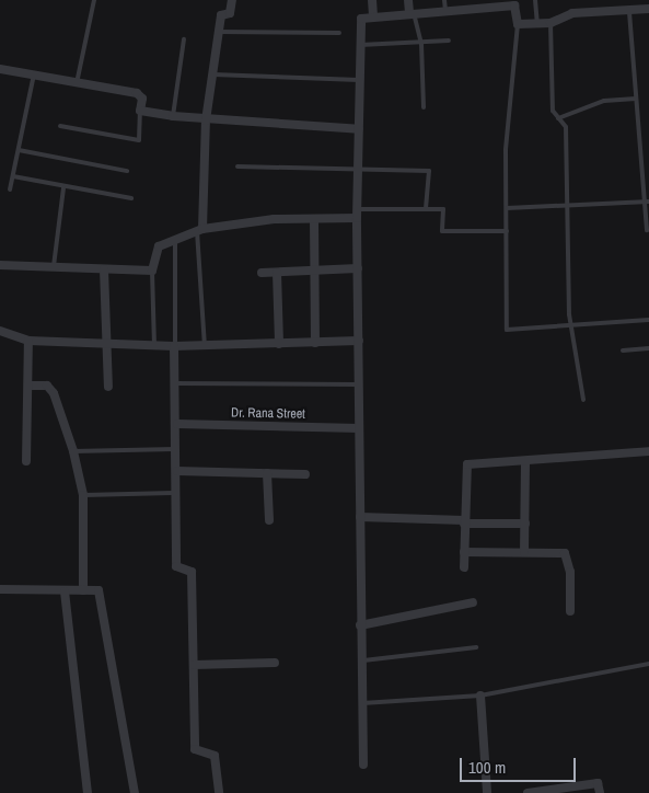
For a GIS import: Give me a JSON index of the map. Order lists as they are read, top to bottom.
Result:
{
  "streets": {
    "street": ["Dr. Rana Street"]
  },
  "scale_bar": "100 m"
}
